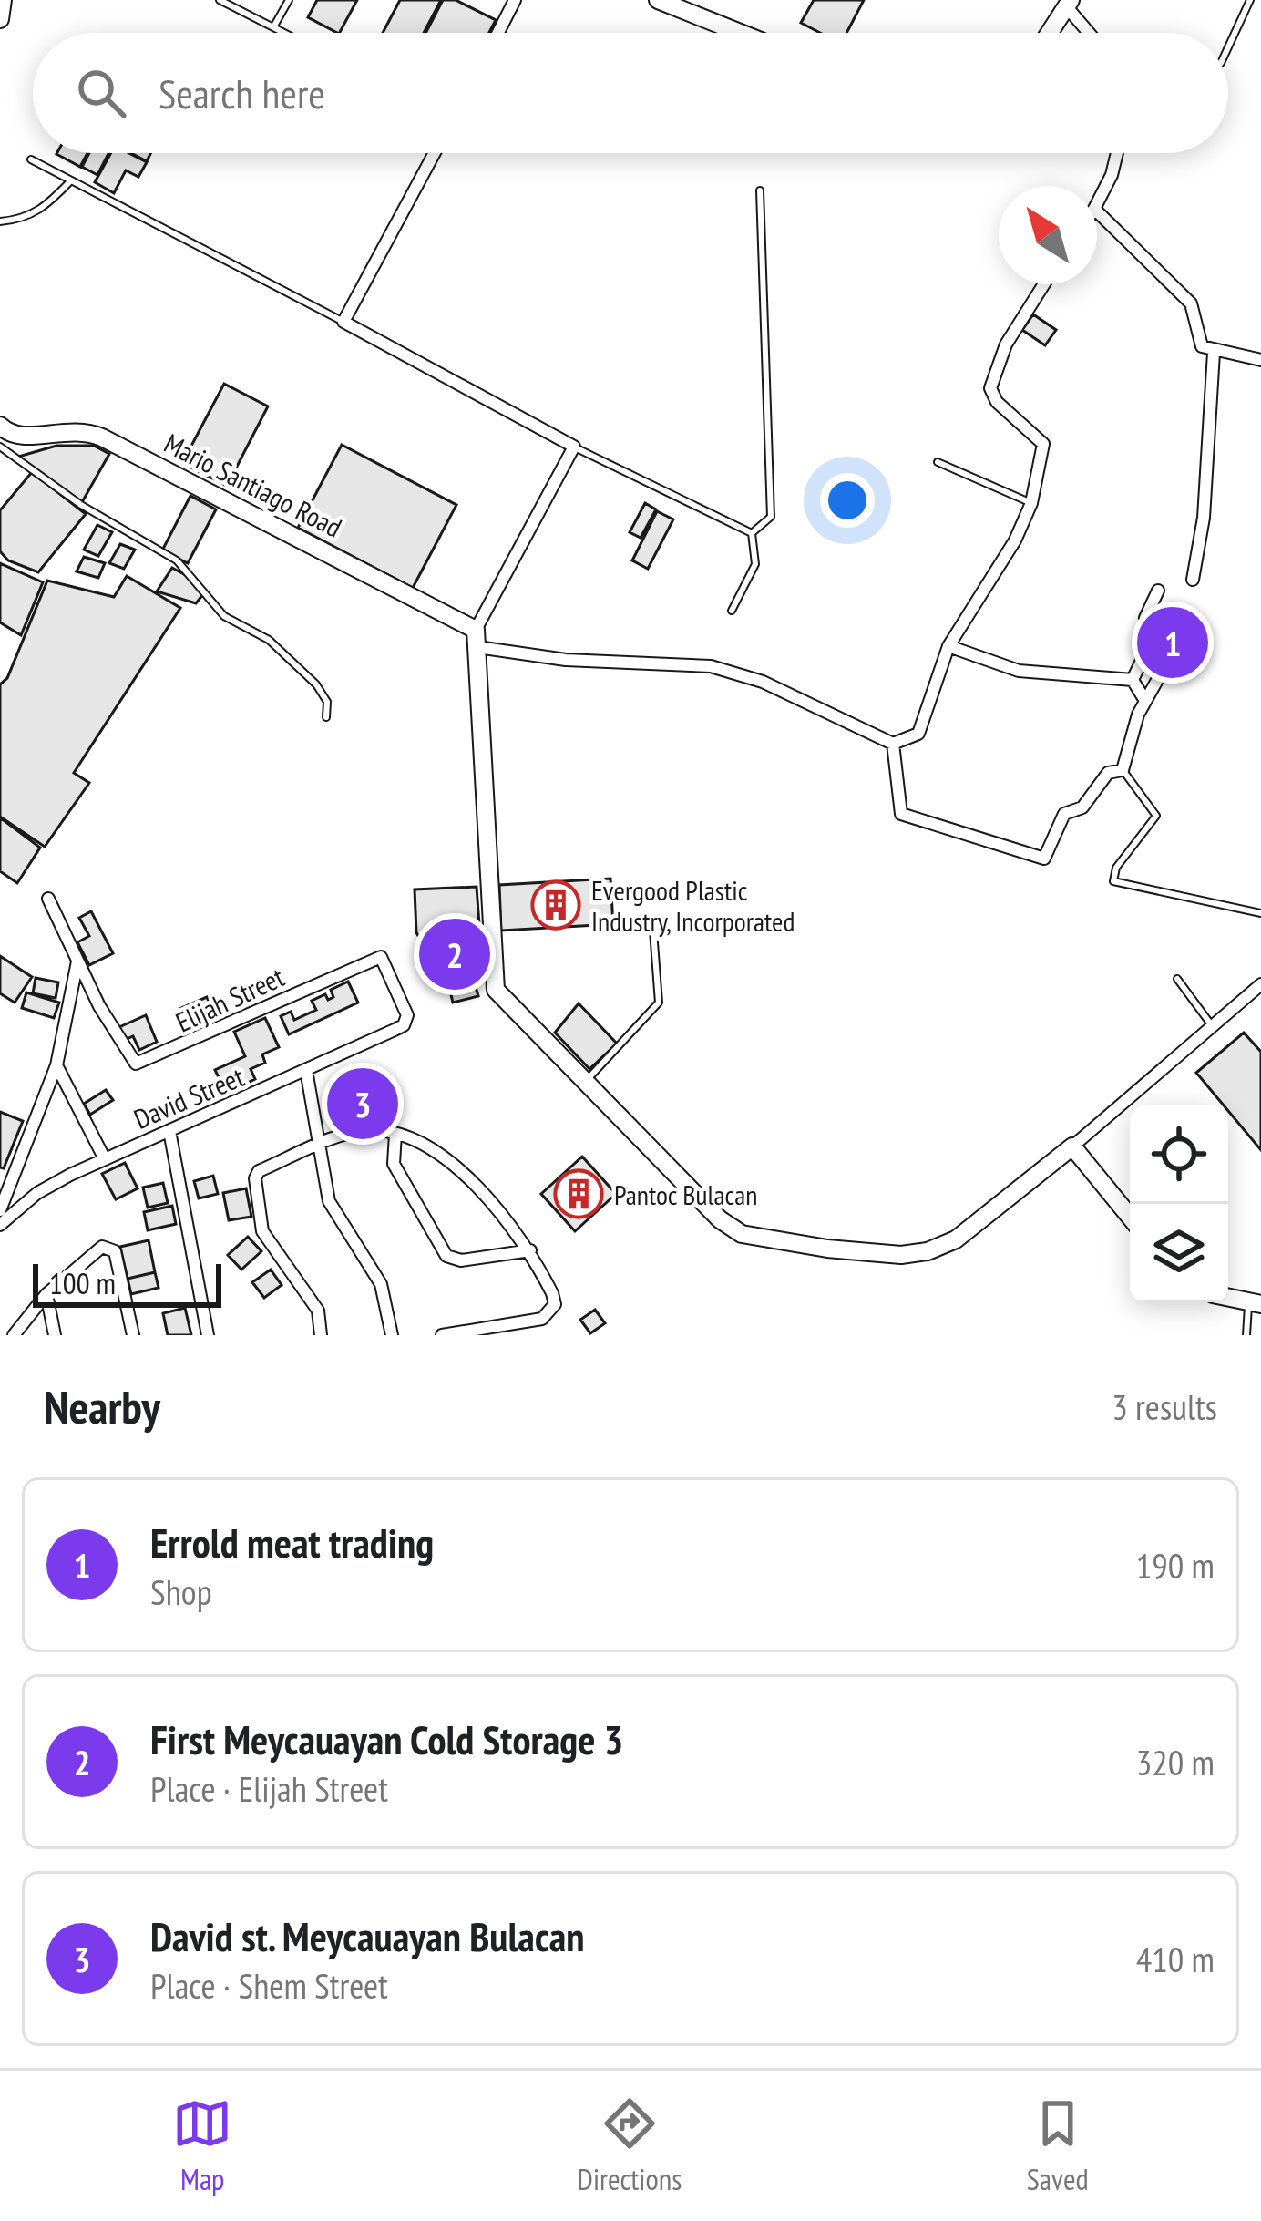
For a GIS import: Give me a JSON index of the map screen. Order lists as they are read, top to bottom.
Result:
{
  "streets": {
    "street": ["Mario Santiago Road", "Elijah Street", "David Street"]
  },
  "crossings": [
    ["Elijah Street", "David Street"]
  ],
  "places": {
    "building": ["Evergood Plastic Industry, Incorporated", "Pantoc Bulacan"]
  },
  "scale_bar": "100 m",
  "north": "top left",
  "page": {
    "search": "Search here",
    "pins": ["1", "2", "3"],
    "scale": "100 m",
    "heading": ["Nearby", "3 results"],
    "list": [
      {
        "mark": "1",
        "name": "Errold meat trading",
        "note": "Shop",
        "value": "190 m"
      },
      {
        "mark": "2",
        "name": "First Meycauayan Cold Storage 3",
        "note": "Place · Elijah Street",
        "value": "320 m"
      },
      {
        "mark": "3",
        "name": "David st. Meycauayan Bulacan",
        "note": "Place · Shem Street",
        "value": "410 m"
      }
    ],
    "nav": ["Map", "Directions", "Saved"]
  }
}
